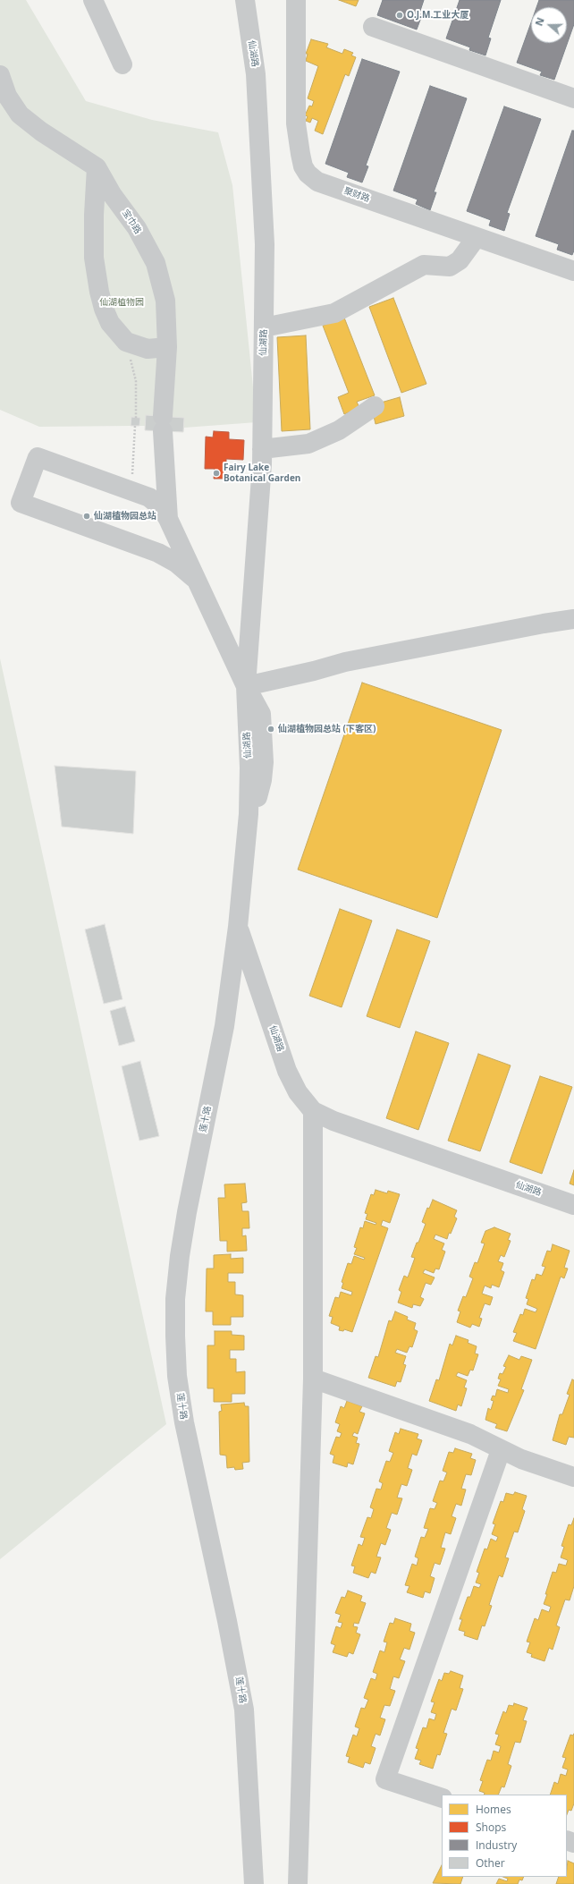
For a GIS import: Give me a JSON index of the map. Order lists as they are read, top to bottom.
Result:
{
  "streets": {
    "street": [
      "仙湖路",
      "聚财路",
      "宝巾路",
      "莲十路"
    ]
  },
  "crossings": [
    ["仙湖路", "宝巾路"],
    ["仙湖路", "莲十路"]
  ],
  "parks": ["仙湖植物园"],
  "places": [
    "O.J.M.工业大厦",
    "Fairy Lake Botanical Garden",
    "仙湖植物园总站",
    "仙湖植物园总站 (下客区)"
  ],
  "legend": [
    "Homes",
    "Shops",
    "Industry",
    "Other"
  ],
  "north": "left"
}
